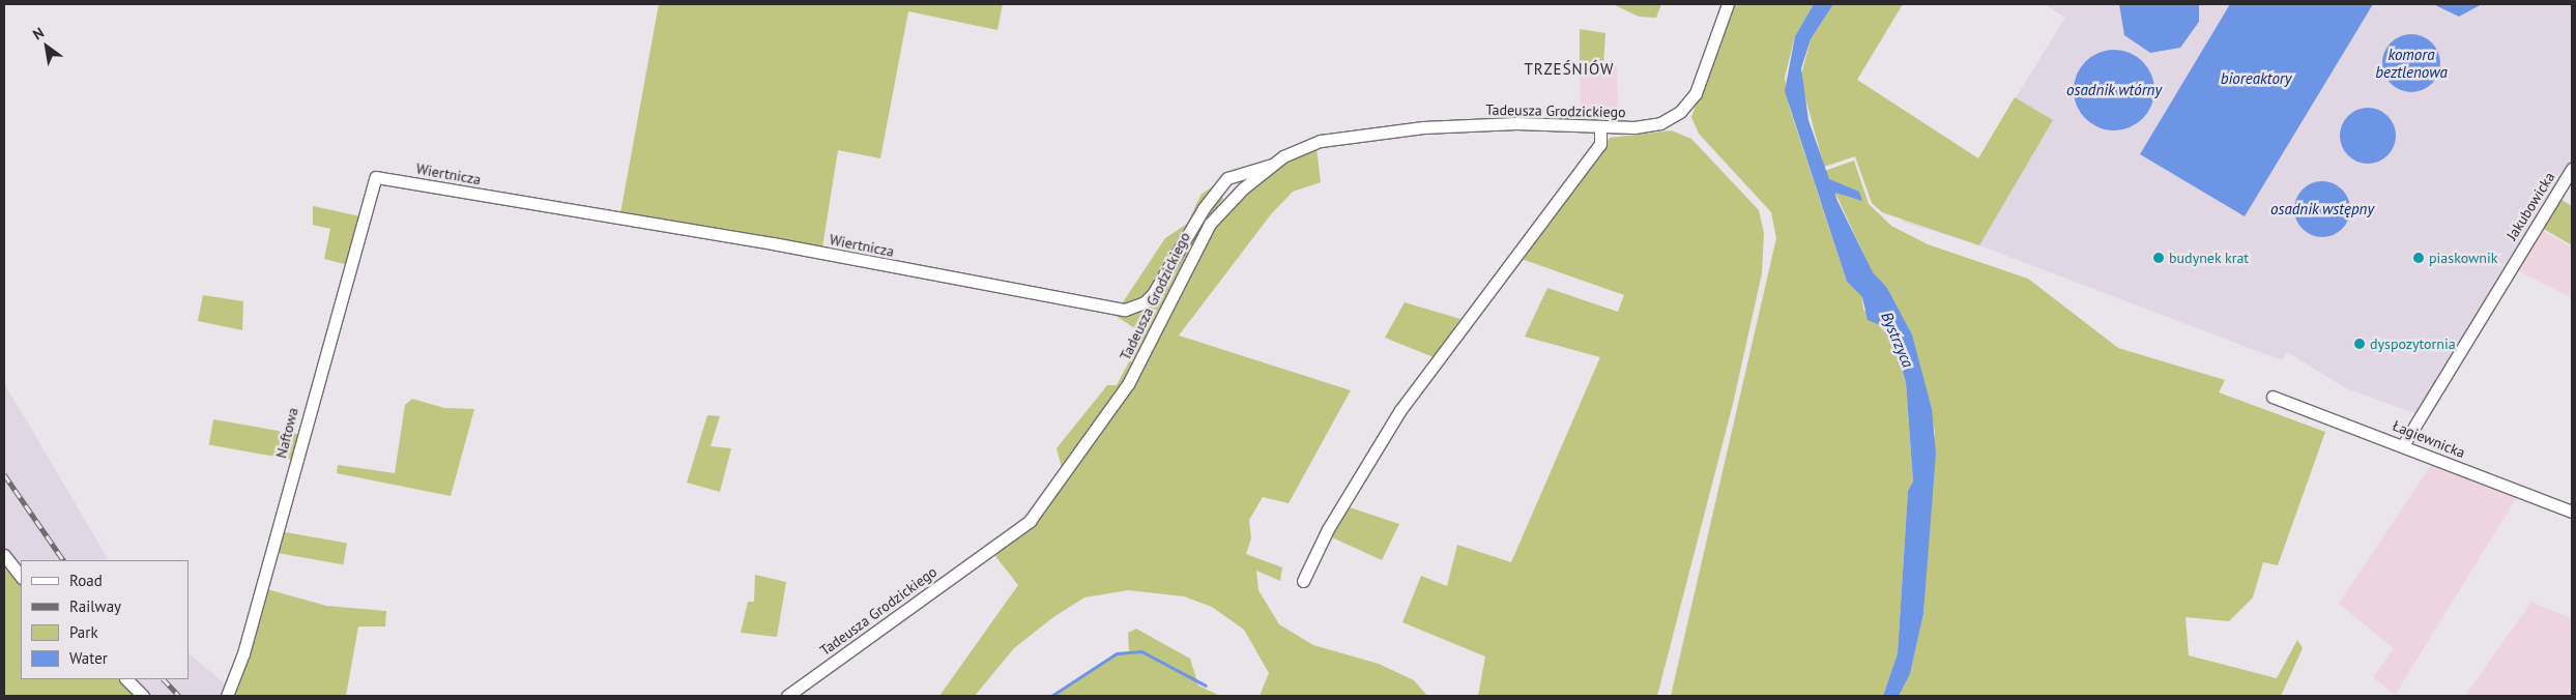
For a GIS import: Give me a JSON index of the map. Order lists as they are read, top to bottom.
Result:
{
  "streets": {
    "street": [
      "Tadeusza Grodzickiego",
      "Wiertnicza",
      "Jakubowicka",
      "Naftowa",
      "Łagiewnicka"
    ]
  },
  "crossings": [
    ["Tadeusza Grodzickiego", "Wiertnicza"],
    ["Wiertnicza", "Naftowa"],
    ["Jakubowicka", "Łagiewnicka"]
  ],
  "districts": ["TRZEŚNIÓW"],
  "water": [
    "komora beztlenowa",
    "bioreaktory",
    "osadnik wtórny",
    "osadnik wstępny",
    "Bystrzyca"
  ],
  "places": ["budynek krat", "piaskownik", "dyspozytornia"],
  "legend": [
    "Road",
    "Railway",
    "Park",
    "Water"
  ],
  "north": "top left"
}
